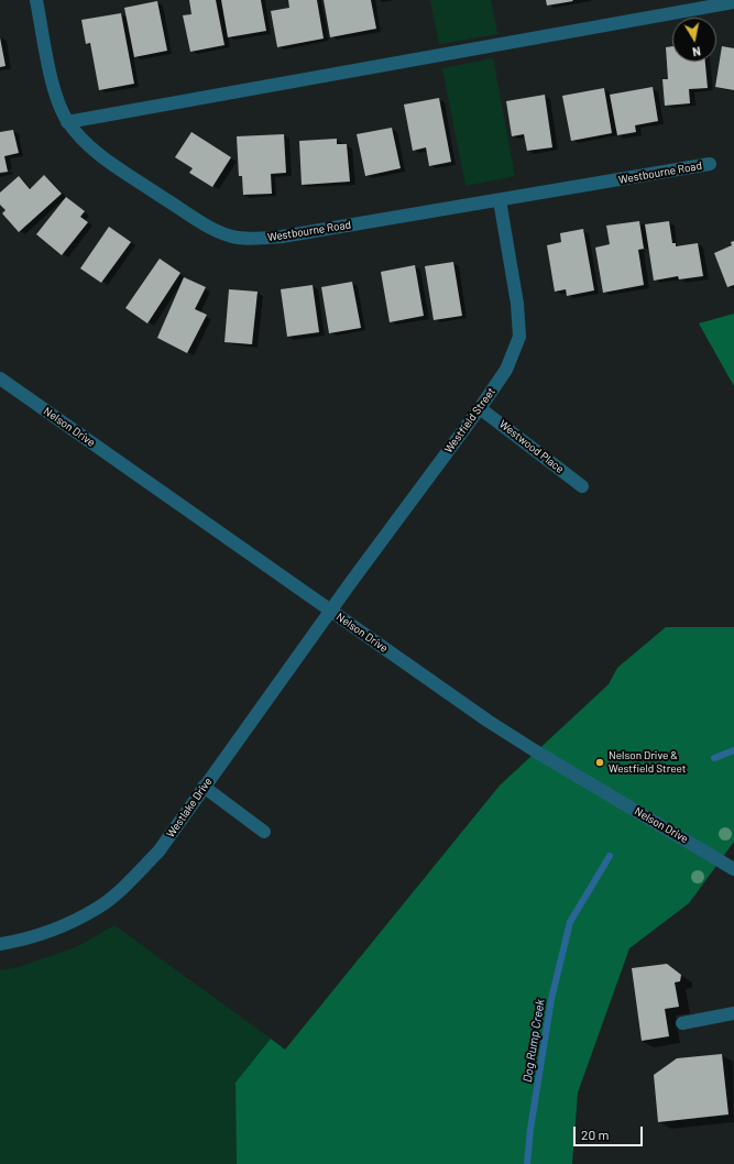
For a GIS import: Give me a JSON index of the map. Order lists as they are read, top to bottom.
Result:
{
  "streets": {
    "street": [
      "Westbourne Road",
      "Westfield Street",
      "Nelson Drive",
      "Westwood Place",
      "Westlake Drive"
    ]
  },
  "crossings": [
    ["Westbourne Road", "Westfield Street"],
    ["Westfield Street", "Nelson Drive"],
    ["Westfield Street", "Westwood Place"],
    ["Westfield Street", "Westlake Drive"],
    ["Nelson Drive", "Westlake Drive"]
  ],
  "water": ["Dog Rump Creek"],
  "places": ["Nelson Drive & Westfield Street"],
  "scale_bar": "20 m",
  "north": "bottom"
}
